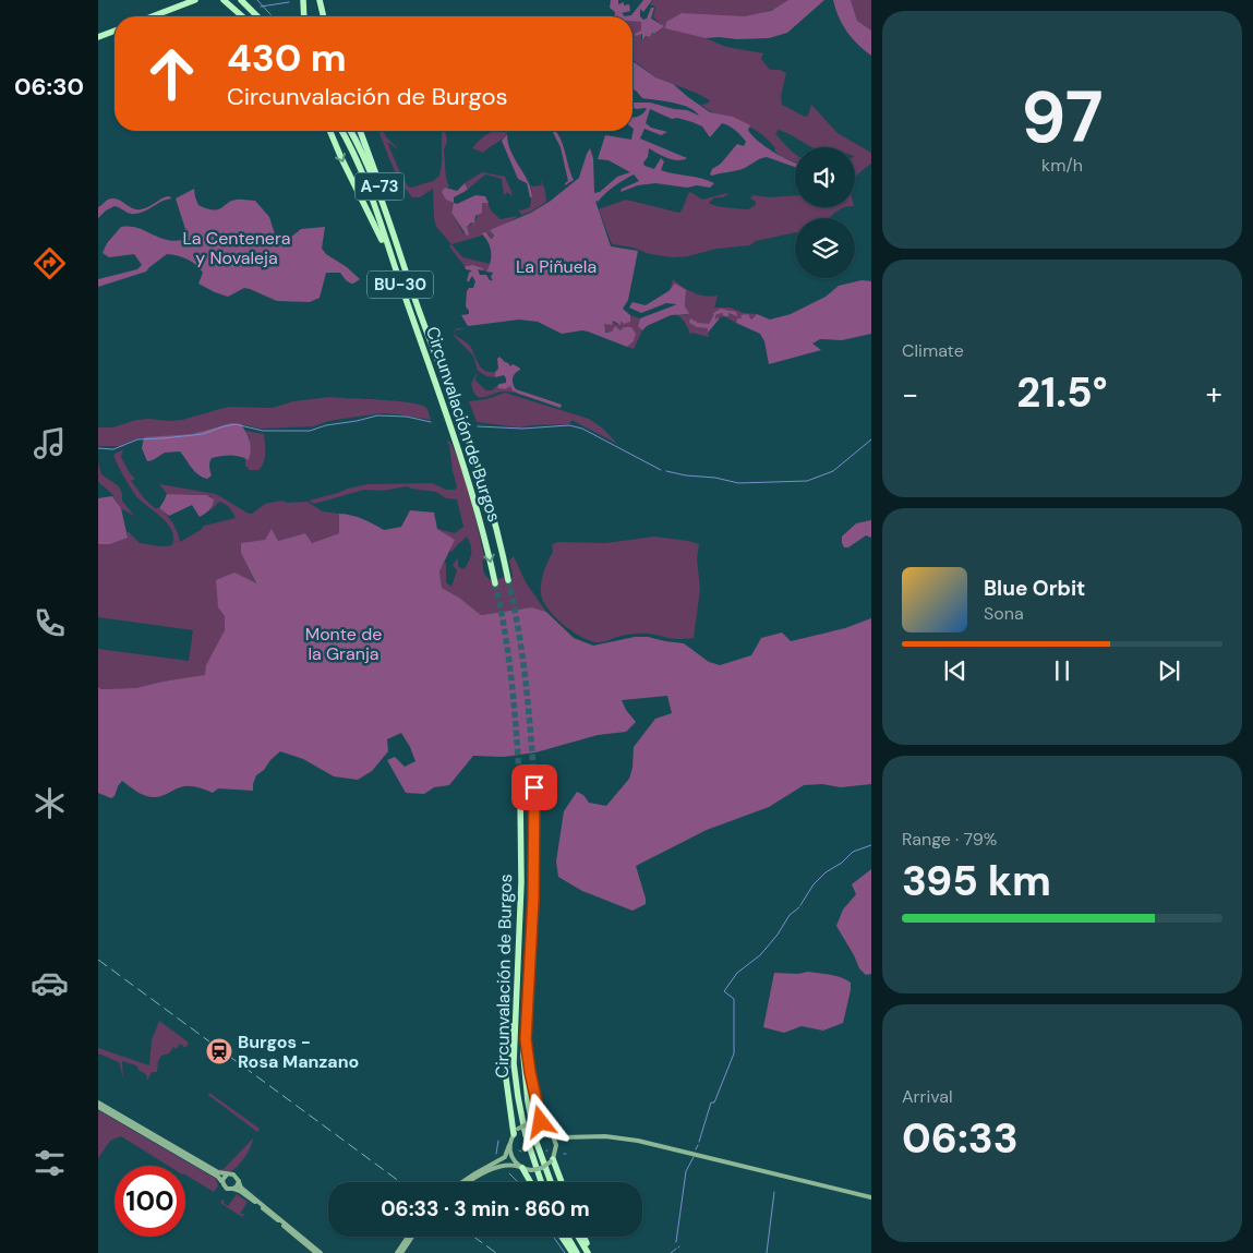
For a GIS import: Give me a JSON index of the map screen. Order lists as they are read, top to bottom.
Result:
{
  "streets": {
    "highway": ["A-73", "BU-30", "Circunvalación de Burgos"]
  },
  "crossings": [
    ["A-73", "Circunvalación de Burgos"]
  ],
  "parks": ["La Centenera y Novaleja", "La Piñuela", "Monte de la Granja"],
  "places": {
    "station": ["Burgos - Rosa Manzano"]
  },
  "page": {
    "tabs": "06:30",
    "tile": [
      ["97", "km/h"],
      "Climate",
      ["Range · 79%", "395 km"],
      ["Arrival", "06:33"]
    ],
    "turn": ["430 m", "Circunvalación de Burgos"],
    "heat": ["−", "21.5°", "+"],
    "song": ["Blue Orbit", "Sona"],
    "limit": "100",
    "trip": "06:33 · 3 min · 860 m"
  }
}
